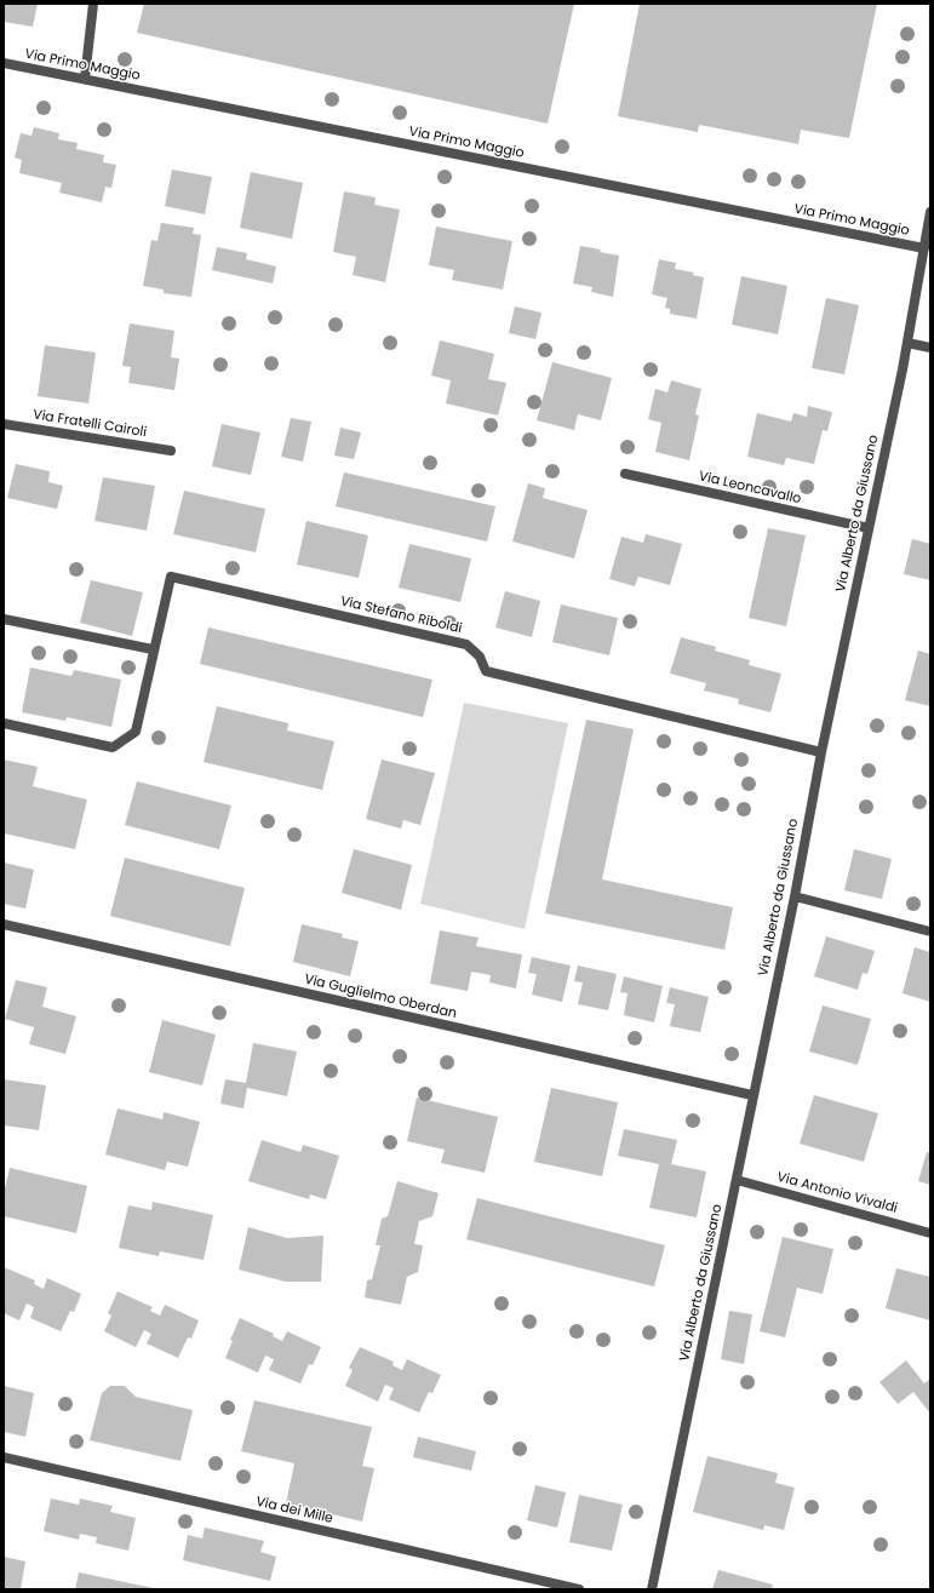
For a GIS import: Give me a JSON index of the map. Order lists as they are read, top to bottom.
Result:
{
  "streets": {
    "street": [
      "Via Primo Maggio",
      "Via Fratelli Cairoli",
      "Via Leoncavallo",
      "Via Alberto da Giussano",
      "Via Stefano Riboldi",
      "Via Guglielmo Oberdan",
      "Via Antonio Vivaldi",
      "Via dei Mille"
    ]
  },
  "crossings": [
    ["Via Primo Maggio", "Via Alberto da Giussano"],
    ["Via Leoncavallo", "Via Alberto da Giussano"],
    ["Via Alberto da Giussano", "Via Stefano Riboldi"],
    ["Via Alberto da Giussano", "Via Guglielmo Oberdan"],
    ["Via Alberto da Giussano", "Via Antonio Vivaldi"]
  ]
}
